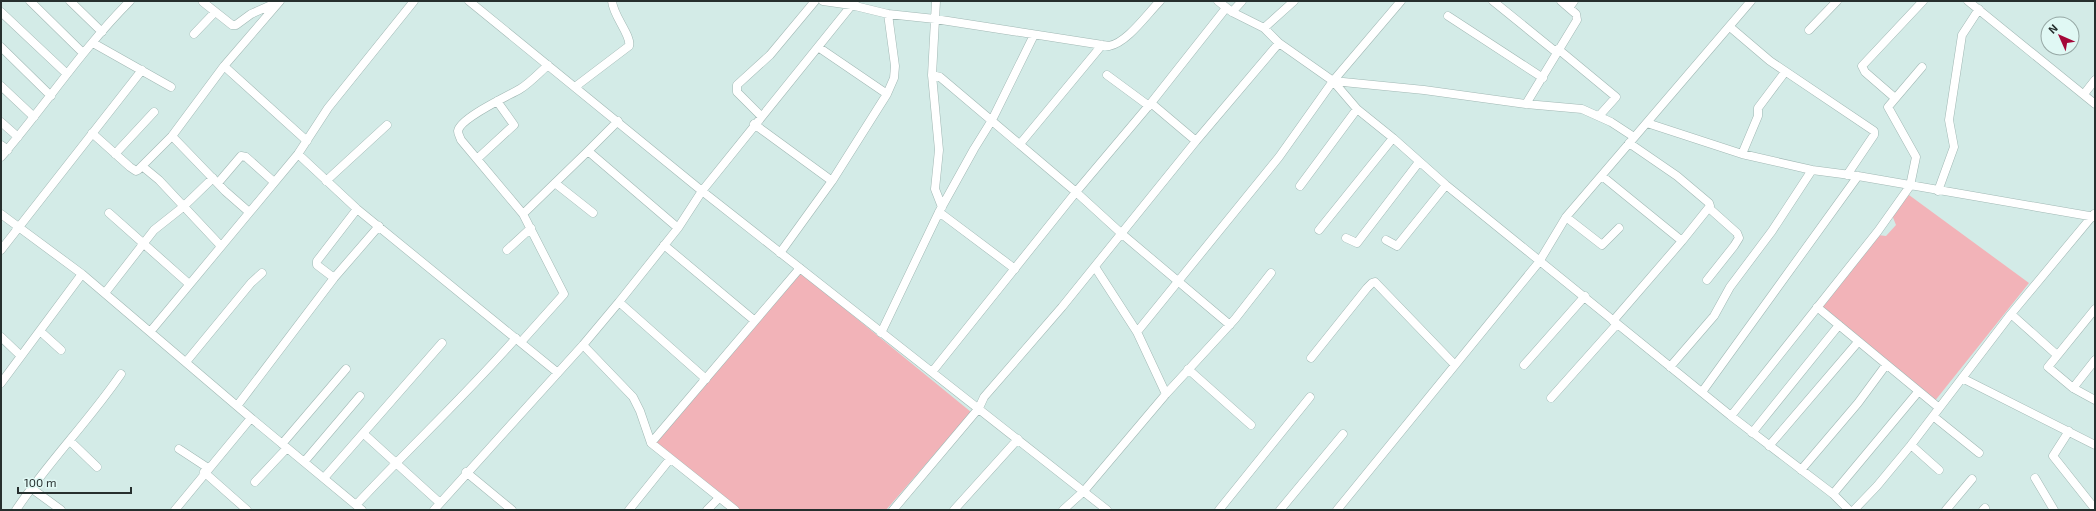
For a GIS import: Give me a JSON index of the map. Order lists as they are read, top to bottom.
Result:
{
  "scale_bar": "100 m",
  "north": "top left"
}
